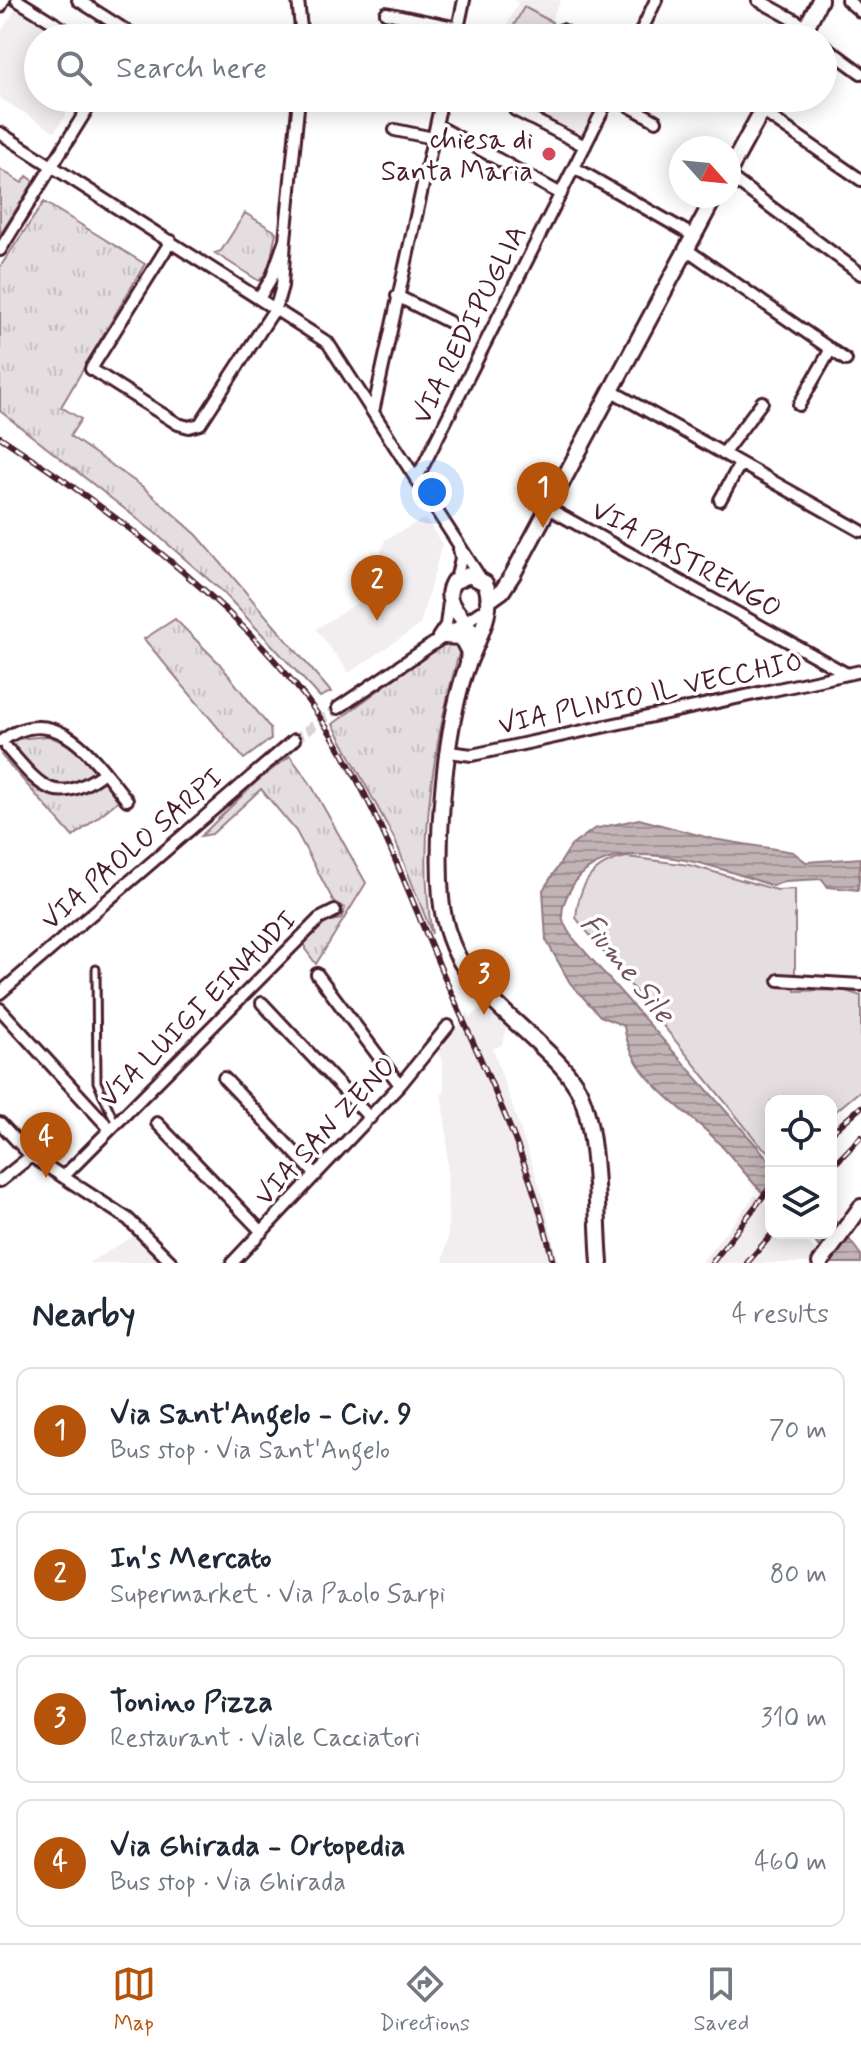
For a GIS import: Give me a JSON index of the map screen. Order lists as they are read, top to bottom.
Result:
{
  "streets": {
    "street": [
      "VIA REDIPUGLIA",
      "VIA PASTRENGO",
      "VIA PLINIO IL VECCHIO",
      "VIA PAOLO SARPI",
      "VIA LUIGI EINAUDI",
      "VIA SAN ZENO"
    ]
  },
  "crossings": [
    ["VIA PASTRENGO", "VIA PLINIO IL VECCHIO"]
  ],
  "water": ["Fiume Sile"],
  "places": ["chiesa di Santa Maria"],
  "north": "bottom right",
  "page": {
    "search": "Search here",
    "pins": [
      "1",
      "2",
      "3",
      "4"
    ],
    "heading": ["Nearby", "4 results"],
    "list": [
      {
        "mark": "1",
        "name": "Via Sant'Angelo - Civ. 9",
        "note": "Bus stop · Via Sant'Angelo",
        "value": "70 m"
      },
      {
        "mark": "2",
        "name": "In's Mercato",
        "note": "Supermarket · Via Paolo Sarpi",
        "value": "80 m"
      },
      {
        "mark": "3",
        "name": "Tonino Pizza",
        "note": "Restaurant · Viale Cacciatori",
        "value": "310 m"
      },
      {
        "mark": "4",
        "name": "Via Ghirada - Ortopedia",
        "note": "Bus stop · Via Ghirada",
        "value": "460 m"
      }
    ],
    "nav": ["Map", "Directions", "Saved"]
  }
}
